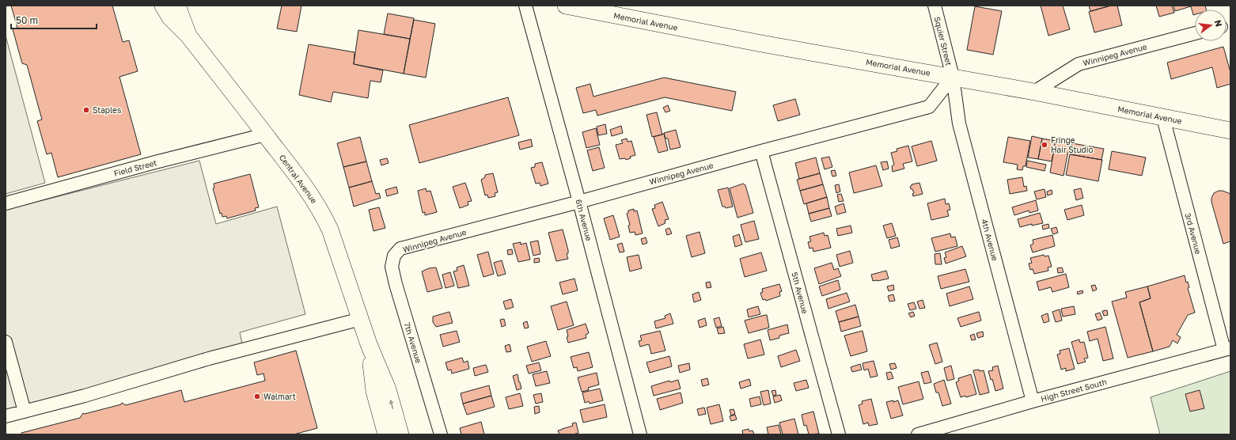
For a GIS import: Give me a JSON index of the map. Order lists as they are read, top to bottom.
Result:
{
  "streets": {
    "main road": ["Memorial Avenue", "Central Avenue"],
    "street": [
      "Squier Street",
      "Winnipeg Avenue",
      "Field Street",
      "6th Avenue",
      "3rd Avenue",
      "4th Avenue",
      "5th Avenue",
      "7th Avenue",
      "High Street South"
    ]
  },
  "crossings": [
    ["Memorial Avenue", "Squier Street"],
    ["Memorial Avenue", "Winnipeg Avenue"],
    ["Memorial Avenue", "3rd Avenue"],
    ["Memorial Avenue", "4th Avenue"],
    ["Squier Street", "Winnipeg Avenue"],
    ["Squier Street", "4th Avenue"],
    ["Winnipeg Avenue", "6th Avenue"],
    ["Winnipeg Avenue", "4th Avenue"],
    ["Winnipeg Avenue", "5th Avenue"],
    ["Winnipeg Avenue", "7th Avenue"],
    ["Field Street", "Central Avenue"],
    ["3rd Avenue", "High Street South"],
    ["4th Avenue", "High Street South"]
  ],
  "places": ["Staples", "Fringe Hair Studio", "Walmart"],
  "scale_bar": "50 m",
  "north": "right"
}
